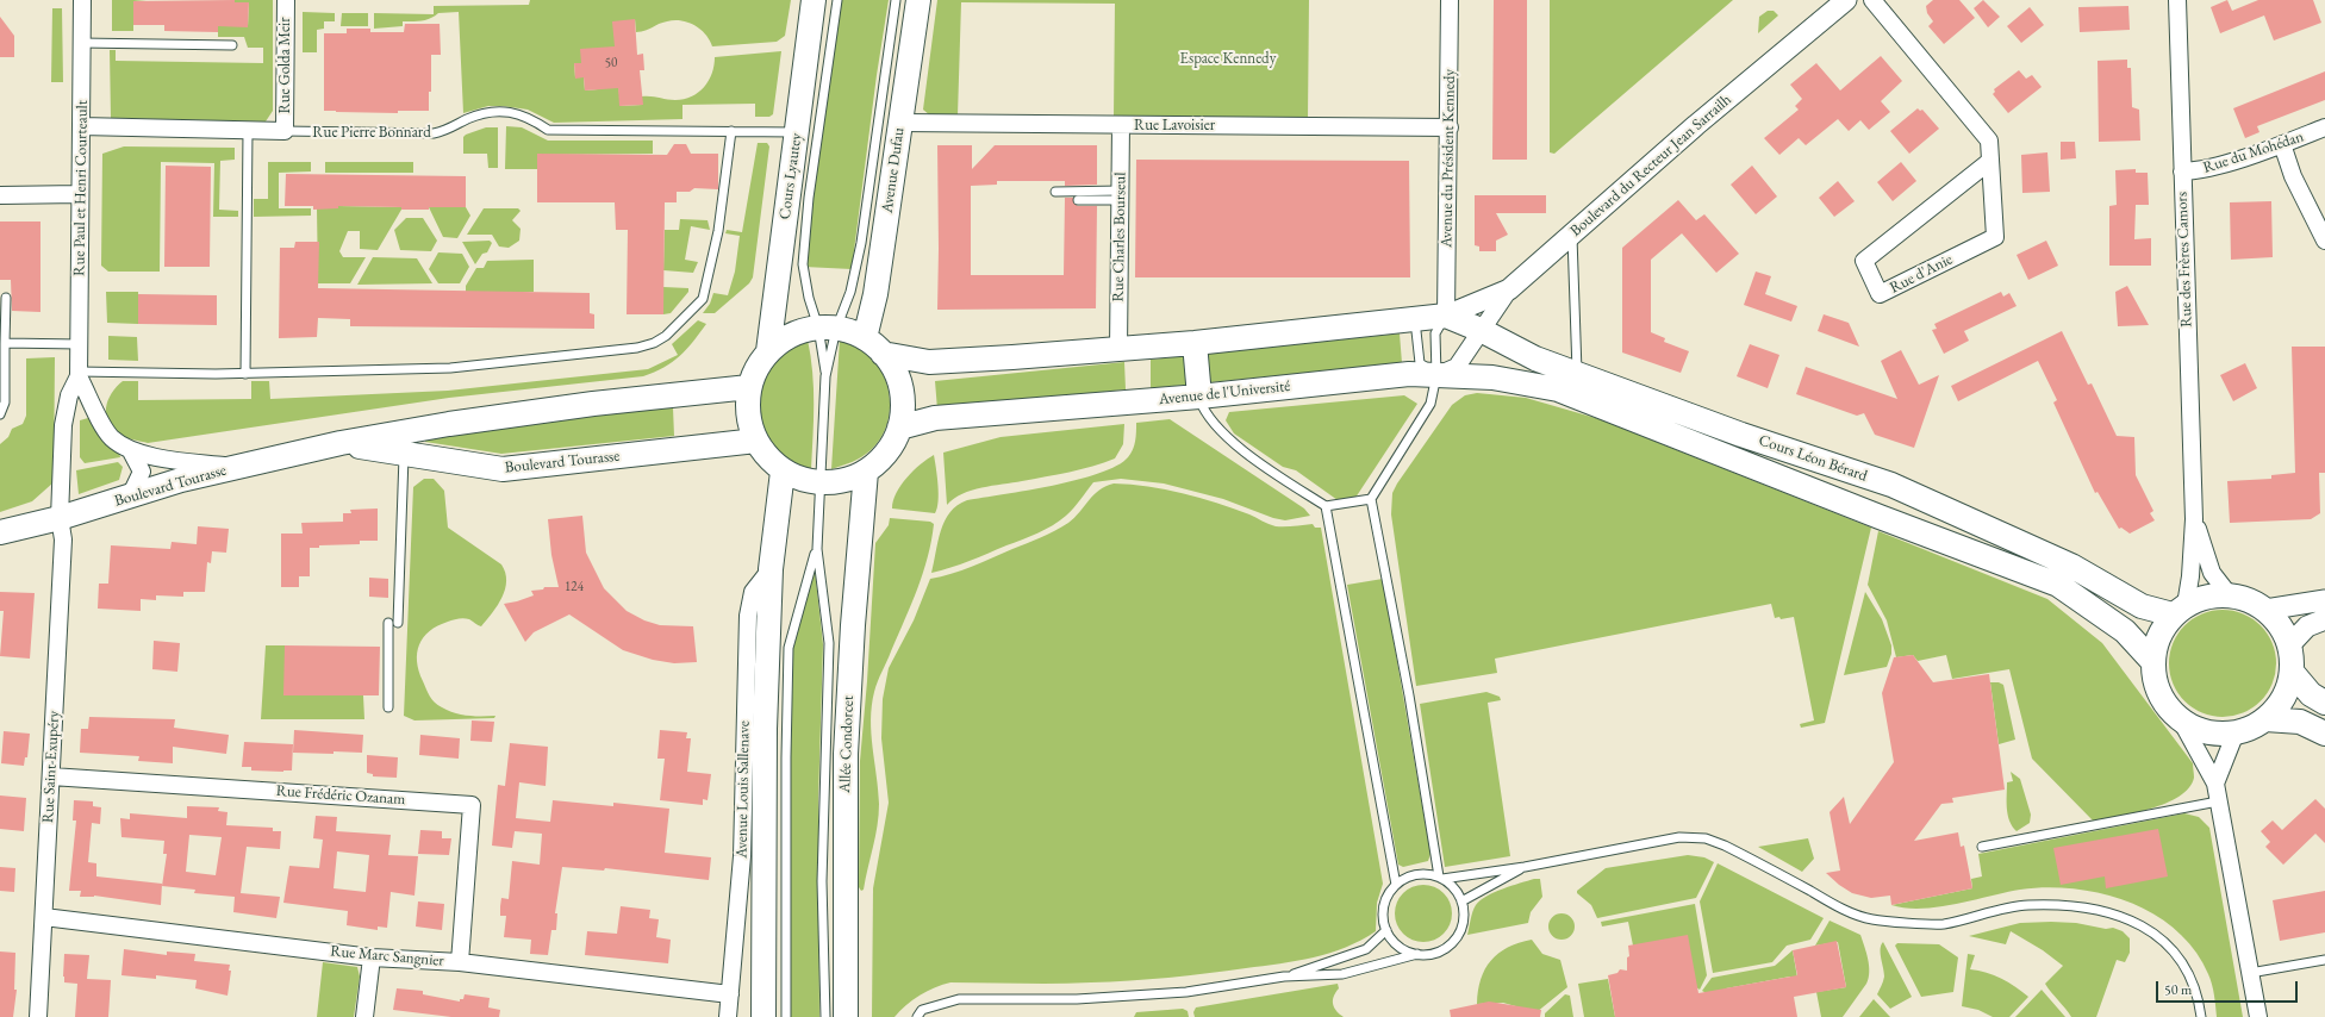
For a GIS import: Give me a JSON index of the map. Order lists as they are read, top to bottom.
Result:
{
  "streets": {
    "main road": [
      "Avenue Dufau",
      "Cours Lyautey",
      "Avenue de l'Université",
      "Cours Léon Bérard",
      "Boulevard Tourasse",
      "Allée Condorcet"
    ],
    "street": [
      "Rue Golda Meir",
      "Rue Lavoisier",
      "Rue Pierre Bonnard",
      "Rue du Mohédan",
      "Avenue du Président Kennedy",
      "Boulevard du Recteur Jean Sarrailh",
      "Rue Paul et Henri Courteault",
      "Rue Charles Bourseul",
      "Rue des Frères Camors",
      "Rue d'Anie",
      "Rue Saint-Exupéry",
      "Avenue Louis Sallenave",
      "Rue Frédéric Ozanam",
      "Rue Marc Sangnier"
    ]
  },
  "crossings": [
    ["Rue Golda Meir", "Rue Pierre Bonnard"],
    ["Rue Lavoisier", "Avenue du Président Kennedy"],
    ["Rue Lavoisier", "Avenue Dufau"],
    ["Rue Lavoisier", "Rue Charles Bourseul"],
    ["Rue Pierre Bonnard", "Cours Lyautey"],
    ["Rue Pierre Bonnard", "Rue Paul et Henri Courteault"],
    ["Rue du Mohédan", "Rue des Frères Camors"],
    ["Avenue du Président Kennedy", "Boulevard du Recteur Jean Sarrailh"],
    ["Avenue du Président Kennedy", "Cours Léon Bérard"],
    ["Boulevard du Recteur Jean Sarrailh", "Avenue de l'Université"],
    ["Boulevard du Recteur Jean Sarrailh", "Cours Léon Bérard"],
    ["Avenue Dufau", "Cours Lyautey"],
    ["Avenue Dufau", "Avenue de l'Université"],
    ["Avenue Dufau", "Boulevard Tourasse"],
    ["Avenue Dufau", "Allée Condorcet"],
    ["Cours Lyautey", "Avenue de l'Université"],
    ["Cours Lyautey", "Boulevard Tourasse"],
    ["Cours Lyautey", "Allée Condorcet"],
    ["Rue Paul et Henri Courteault", "Boulevard Tourasse"],
    ["Rue Paul et Henri Courteault", "Rue Saint-Exupéry"],
    ["Rue des Frères Camors", "Cours Léon Bérard"],
    ["Avenue de l'Université", "Cours Léon Bérard"],
    ["Avenue de l'Université", "Boulevard Tourasse"],
    ["Avenue de l'Université", "Allée Condorcet"],
    ["Boulevard Tourasse", "Allée Condorcet"],
    ["Boulevard Tourasse", "Rue Saint-Exupéry"],
    ["Rue Saint-Exupéry", "Rue Frédéric Ozanam"],
    ["Rue Saint-Exupéry", "Rue Marc Sangnier"],
    ["Avenue Louis Sallenave", "Rue Marc Sangnier"],
    ["Rue Frédéric Ozanam", "Rue Marc Sangnier"]
  ],
  "parks": ["Espace Kennedy"],
  "house_numbers": ["50", "124"],
  "scale_bar": "50 m"
}
